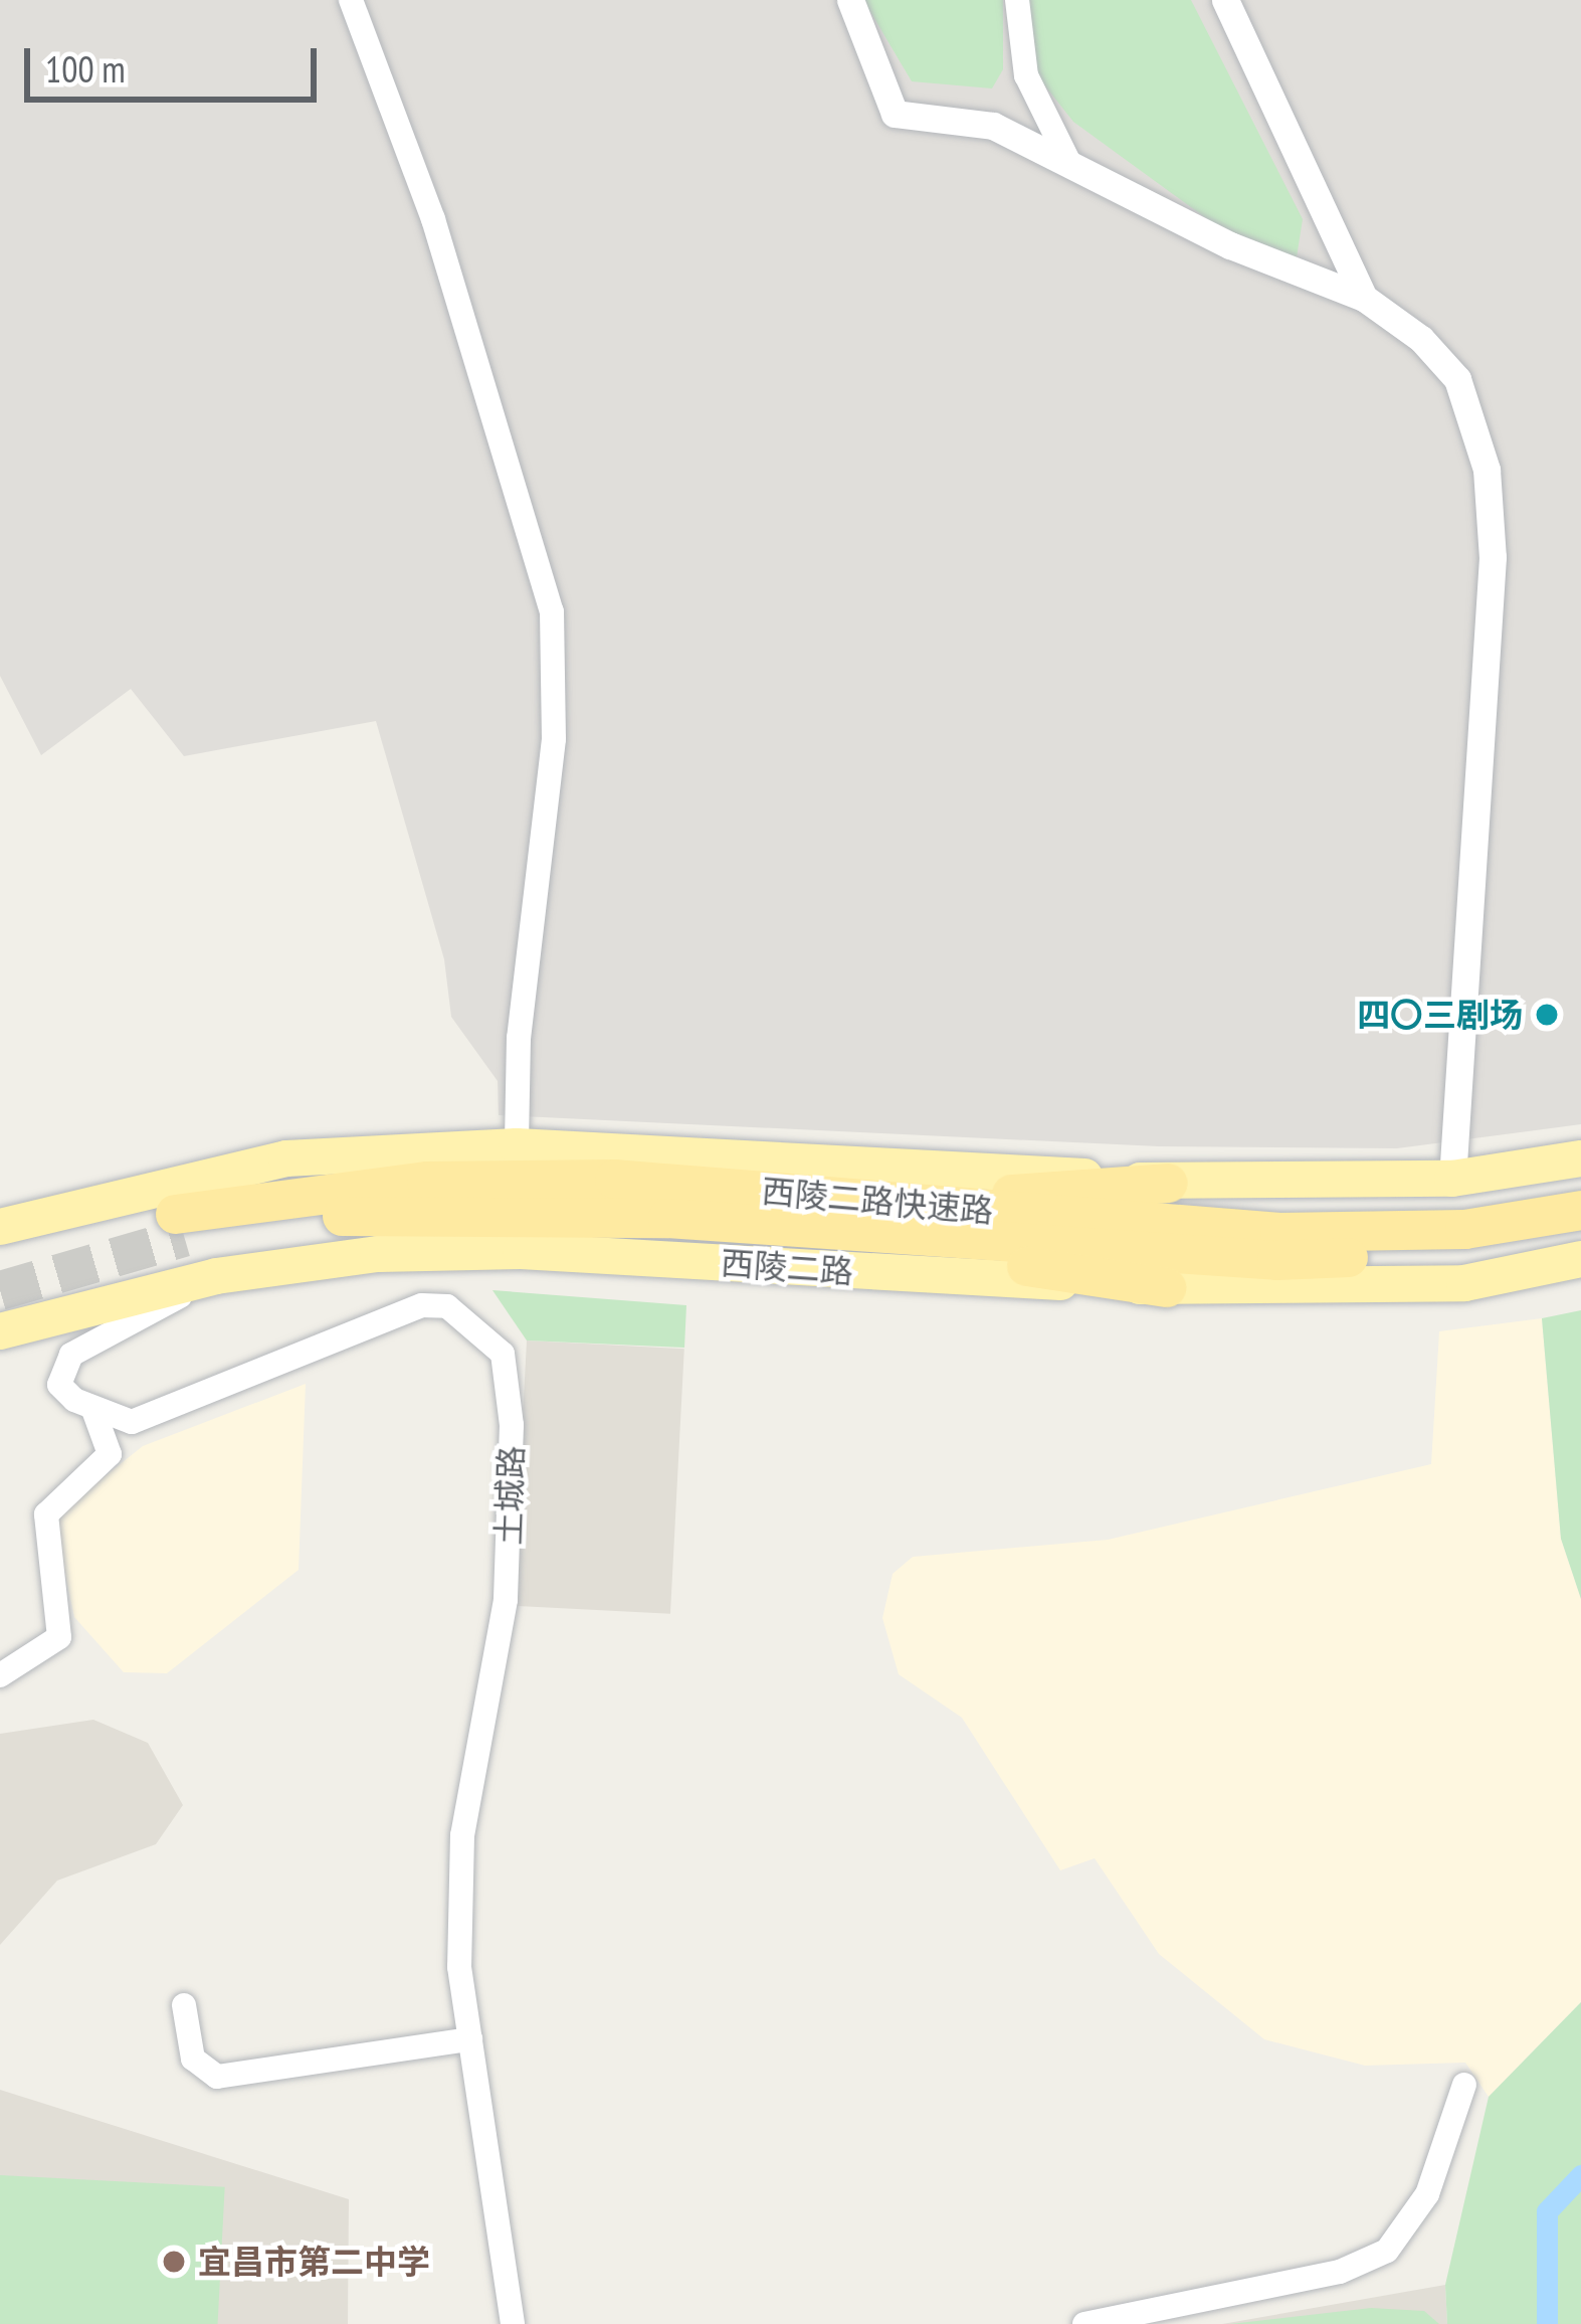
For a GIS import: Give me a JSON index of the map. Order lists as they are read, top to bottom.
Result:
{
  "streets": {
    "highway": ["西陵二路快速路"],
    "main road": ["西陵二路"],
    "street": ["土城路"]
  },
  "places": ["四〇三剧场", "宜昌市第二中学"],
  "scale_bar": "100 m"
}
